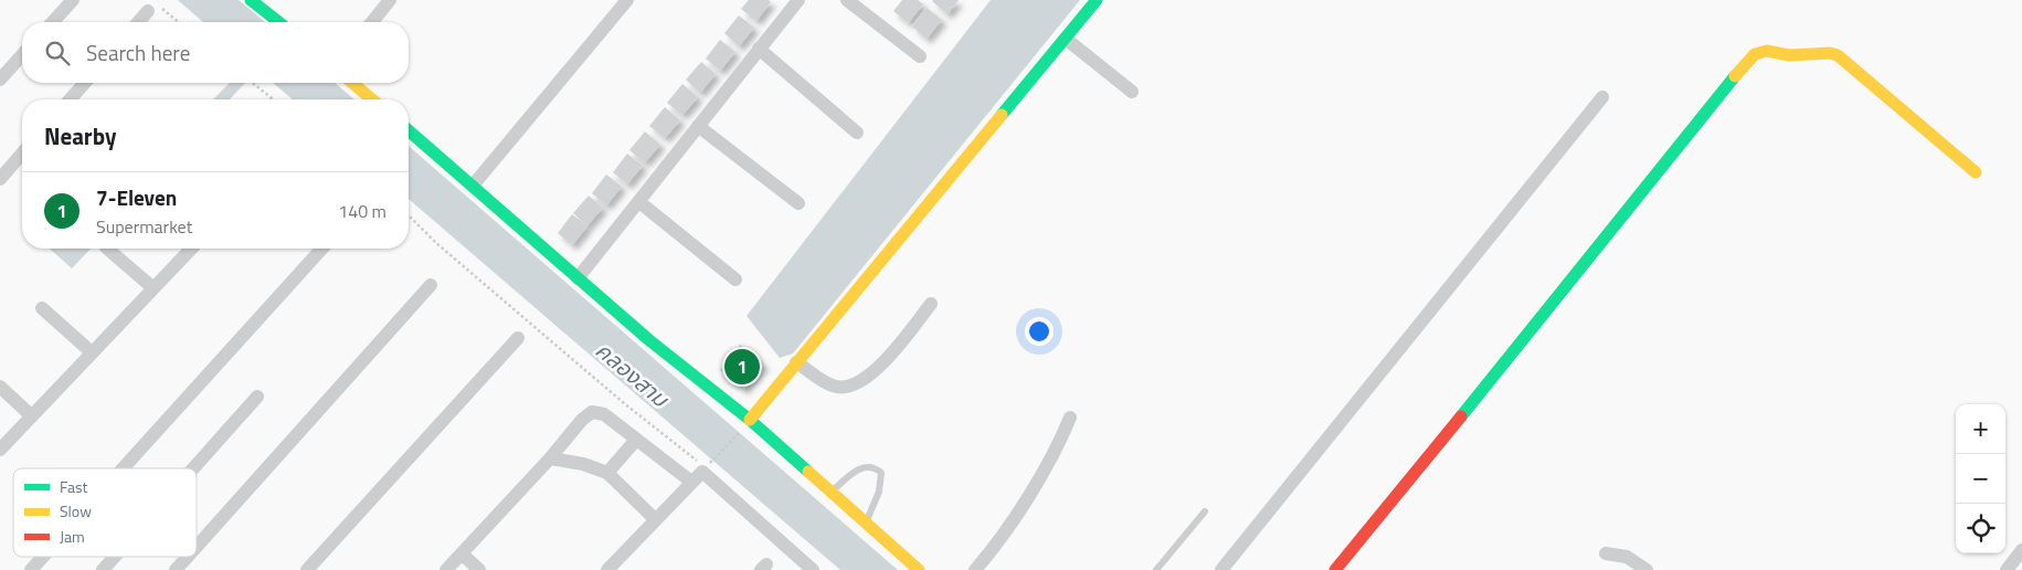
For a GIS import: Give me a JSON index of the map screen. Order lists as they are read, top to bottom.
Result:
{
  "water": ["คลองสาม"],
  "legend": ["Fast", "Slow", "Jam"],
  "page": {
    "search": "Search here",
    "heading": "Nearby",
    "list": [
      {
        "mark": "1",
        "name": "7-Eleven",
        "note": "Supermarket",
        "value": "140 m"
      }
    ],
    "pins": "1",
    "map_buttons": ["+", "−"]
  }
}
